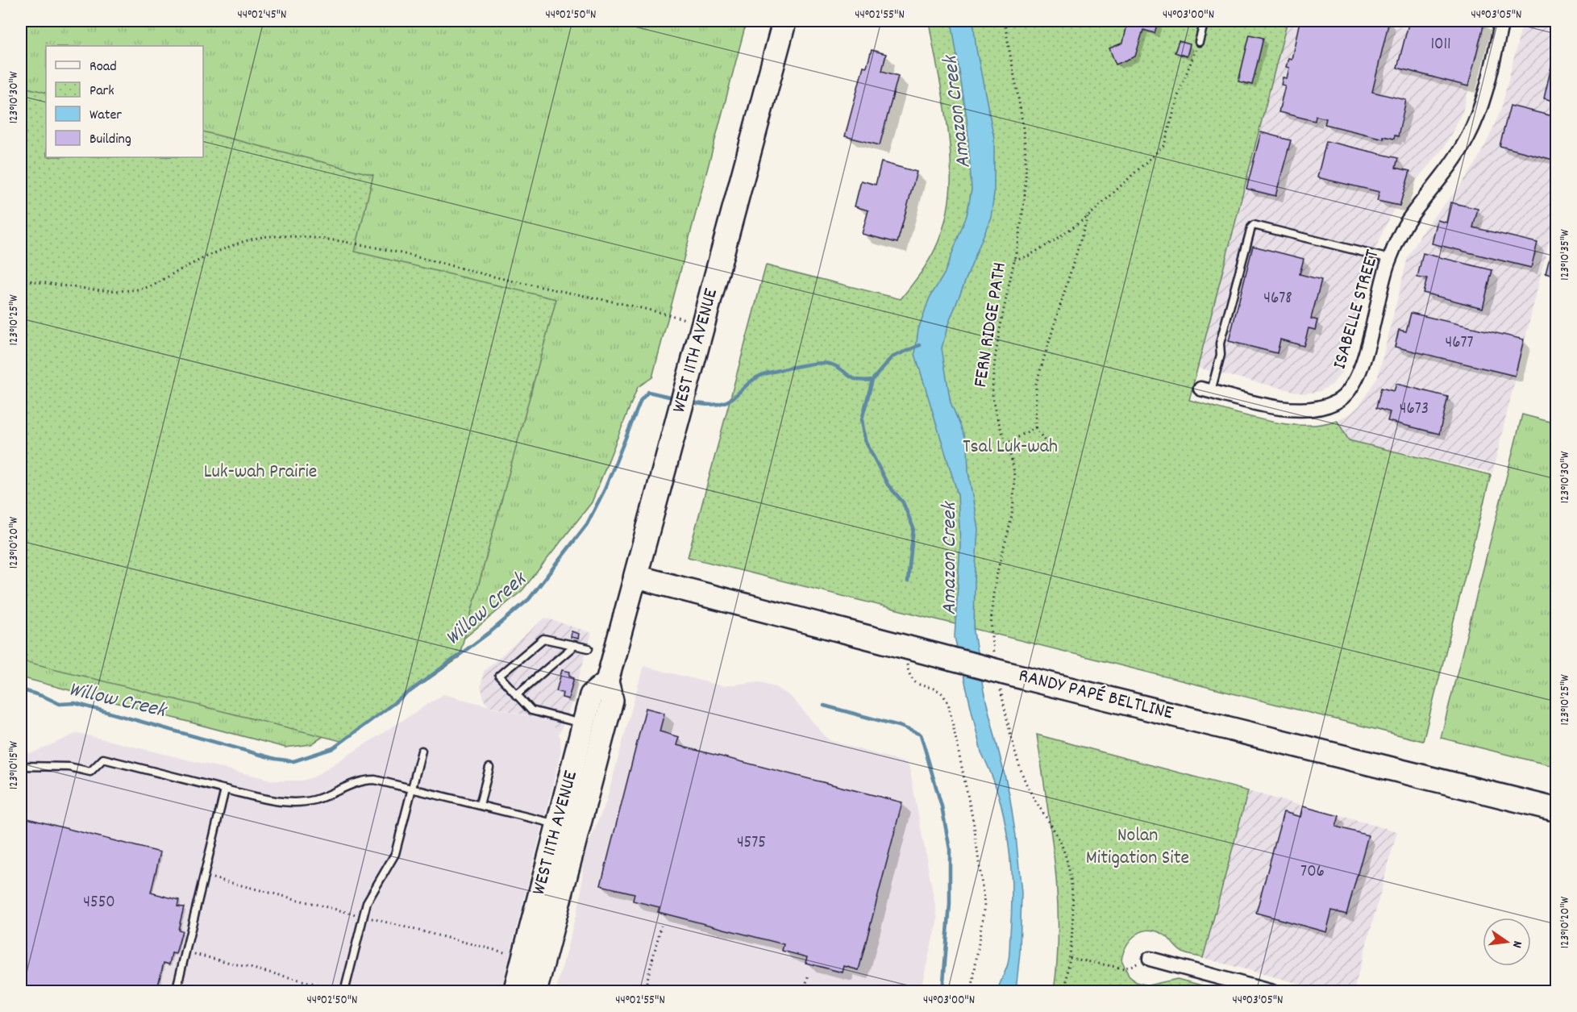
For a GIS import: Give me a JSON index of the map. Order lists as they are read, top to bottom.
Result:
{
  "streets": {
    "highway": ["WEST 11TH AVENUE", "RANDY PAPÉ BELTLINE"],
    "street": ["ISABELLE STREET"],
    "path": ["FERN RIDGE PATH"]
  },
  "crossings": [
    ["FERN RIDGE PATH", "RANDY PAPÉ BELTLINE"],
    ["WEST 11TH AVENUE", "RANDY PAPÉ BELTLINE"]
  ],
  "water": ["Amazon Creek", "Willow Creek"],
  "parks": ["Tsal Luk-wah", "Luk-wah Prairie", "Nolan Mitigation Site"],
  "house_numbers": [
    "1011",
    "4678",
    "4677",
    "4673",
    "4575",
    "706",
    "4550"
  ],
  "legend": [
    "Road",
    "Park",
    "Water",
    "Building"
  ],
  "north": "right",
  "coordinates": [
    "44°02'45\"N",
    "44°02'50\"N",
    "44°02'55\"N",
    "44°03'00\"N",
    "44°03'05\"N",
    "123°10'30\"W",
    "123°10'35\"W",
    "123°10'25\"W",
    "123°10'20\"W",
    "123°10'15\"W"
  ]
}
